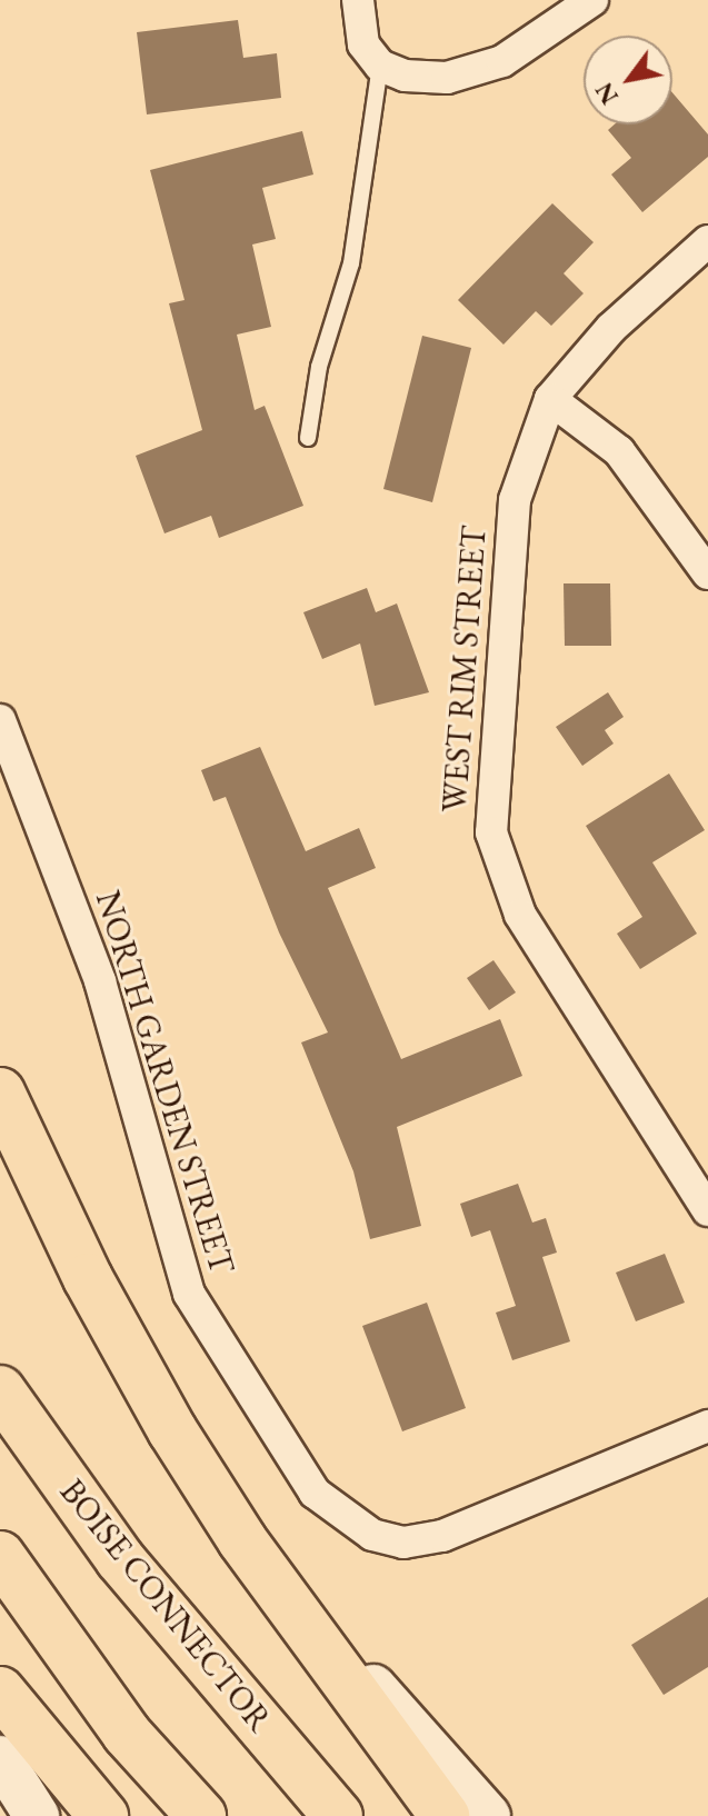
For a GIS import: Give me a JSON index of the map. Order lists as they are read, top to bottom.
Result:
{
  "streets": {
    "main road": ["BOISE CONNECTOR"],
    "street": ["WEST RIM STREET", "NORTH GARDEN STREET"]
  },
  "north": "bottom left"
}
